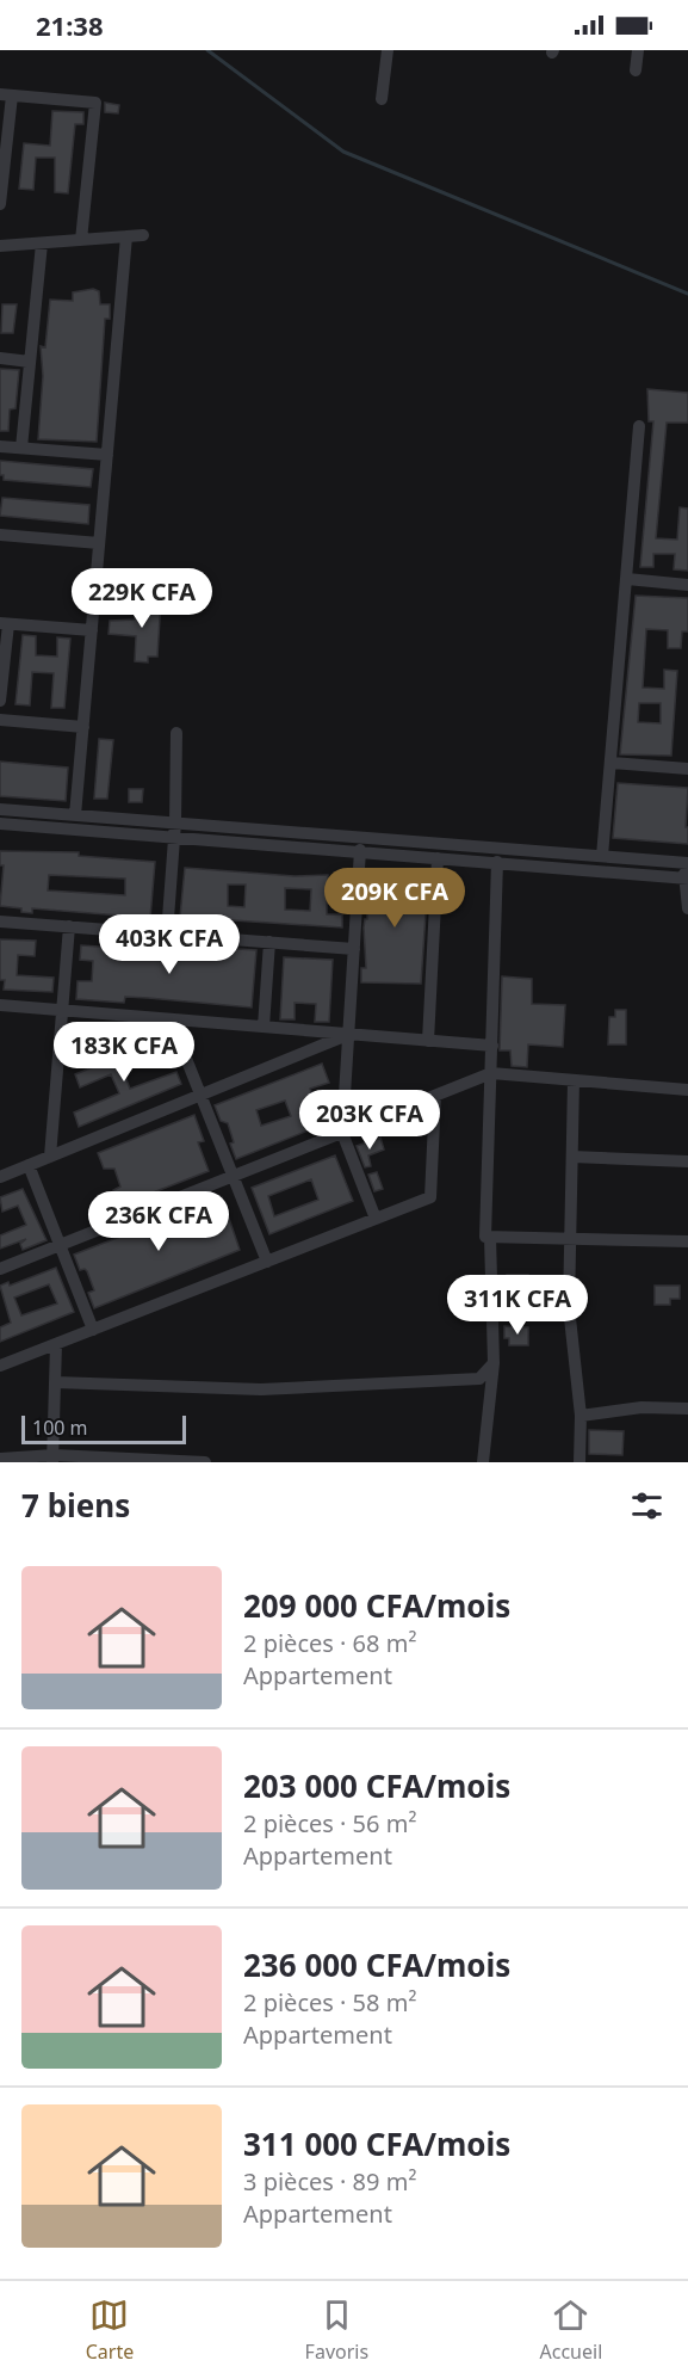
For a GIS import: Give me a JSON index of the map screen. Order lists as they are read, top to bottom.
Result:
{
  "scale_bar": "100 m",
  "page": {
    "status": "21:38",
    "price": [
      "229K CFA",
      "209K CFA",
      "403K CFA",
      "183K CFA",
      "203K CFA",
      "236K CFA",
      "311K CFA"
    ],
    "scale": "100 m",
    "heading": "7 biens",
    "list": [
      {
        "name": "209 000 CFA/mois",
        "note": "2 pièces · 68 m² · Appartement"
      },
      {
        "name": "203 000 CFA/mois",
        "note": "2 pièces · 56 m² · Appartement"
      },
      {
        "name": "236 000 CFA/mois",
        "note": "2 pièces · 58 m² · Appartement"
      },
      {
        "name": "311 000 CFA/mois",
        "note": "3 pièces · 89 m² · Appartement"
      }
    ],
    "tabs": ["Carte", "Favoris", "Accueil"]
  }
}
